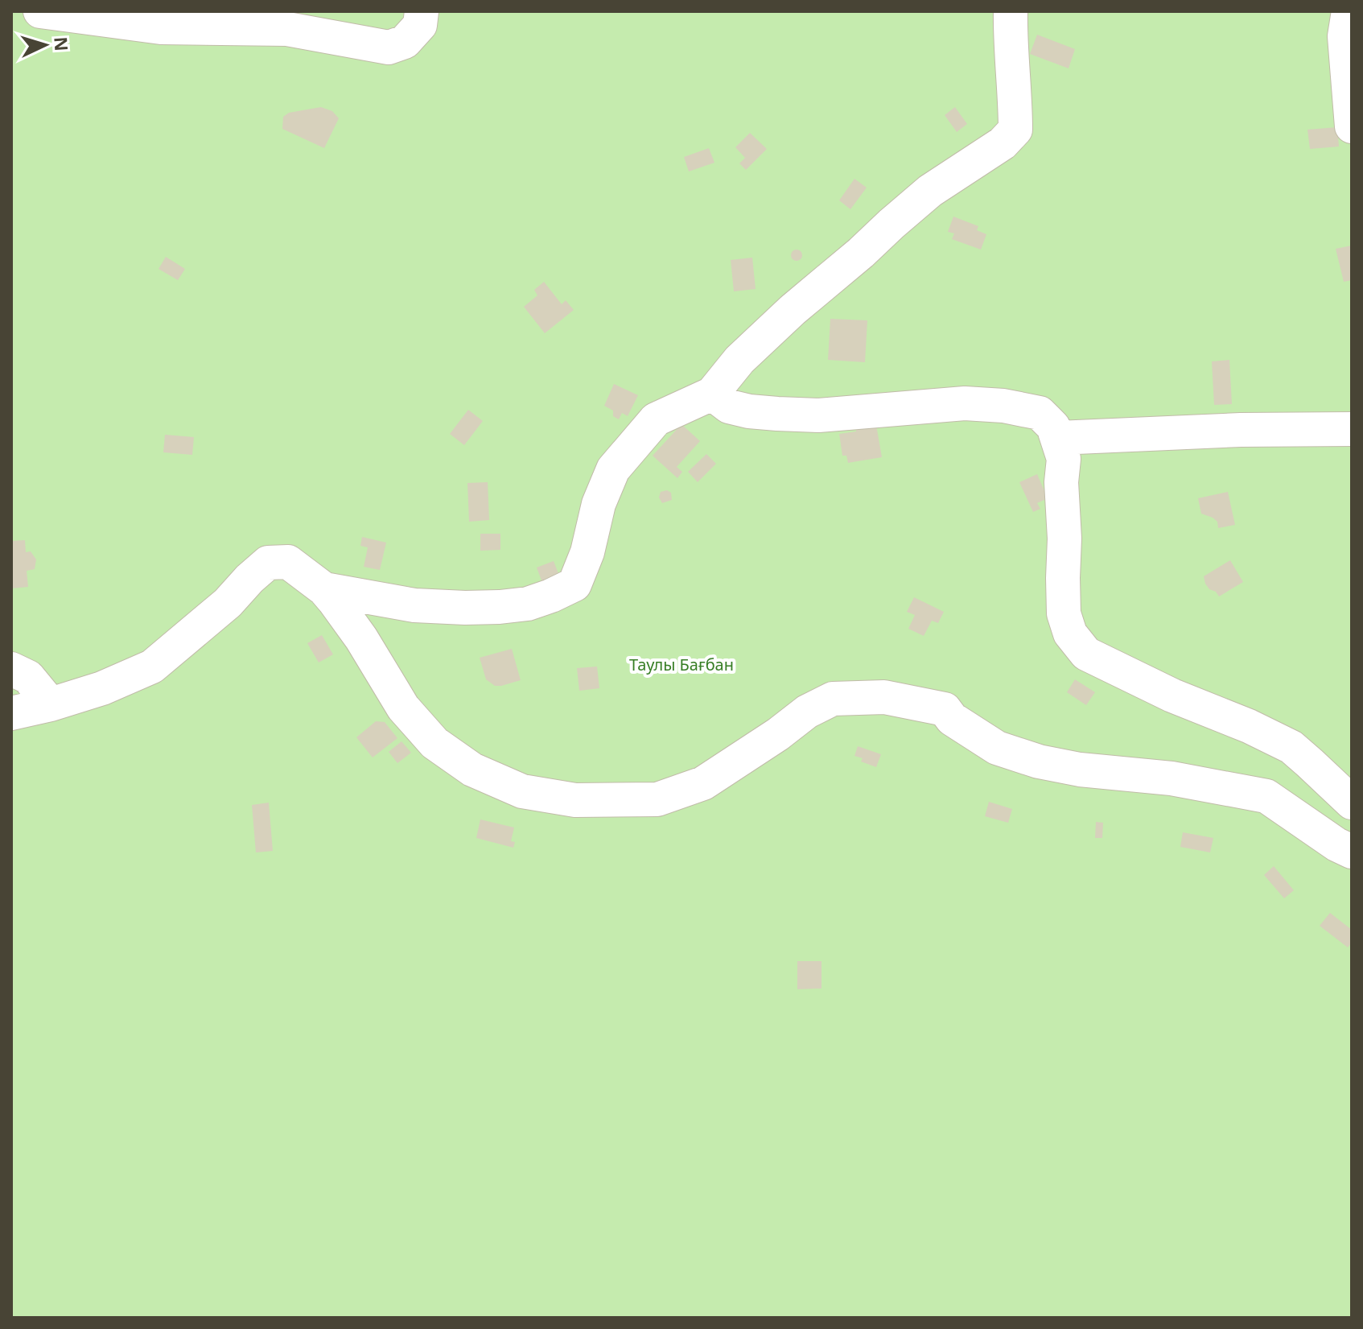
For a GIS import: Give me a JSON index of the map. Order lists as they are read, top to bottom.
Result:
{
  "parks": ["Таулы Бағбан"],
  "north": "right"
}
